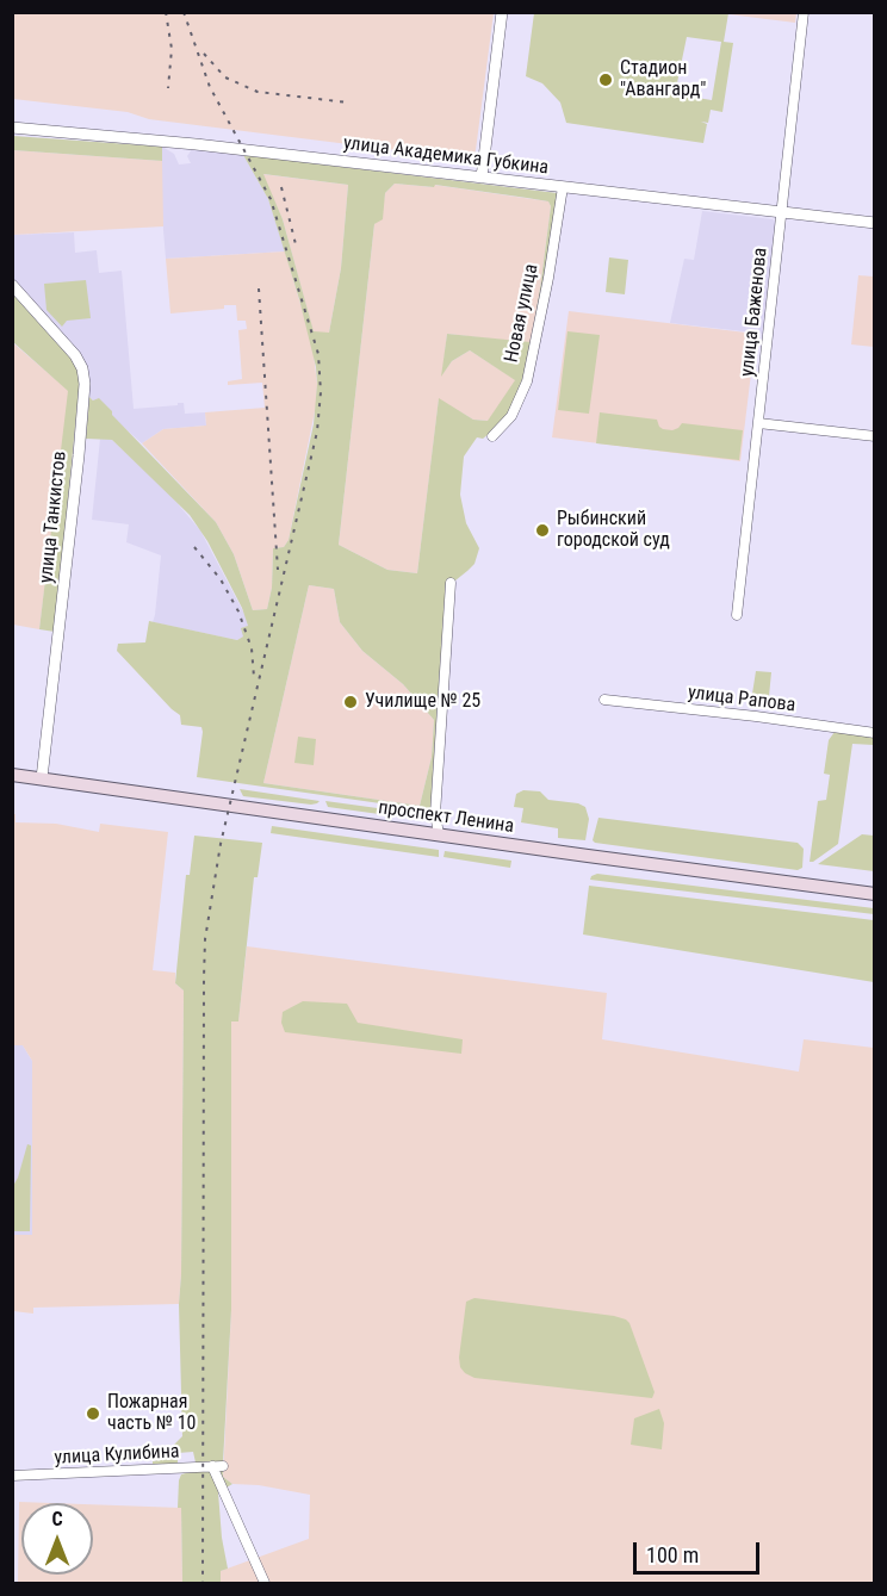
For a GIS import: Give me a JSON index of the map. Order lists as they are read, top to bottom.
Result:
{
  "streets": {
    "main road": ["проспект Ленина"],
    "street": [
      "улица Академика Губкина",
      "улица Баженова",
      "Новая улица",
      "улица Танкистов",
      "улица Рапова",
      "улица Кулибина"
    ]
  },
  "crossings": [
    ["улица Академика Губкина", "улица Баженова"],
    ["улица Академика Губкина", "Новая улица"],
    ["улица Танкистов", "проспект Ленина"]
  ],
  "places": [
    "Стадион \"Авангард\"",
    "Рыбинский городской суд",
    "Училище № 25",
    "Пожарная часть № 10"
  ],
  "scale_bar": "100 m",
  "north": "top"
}
